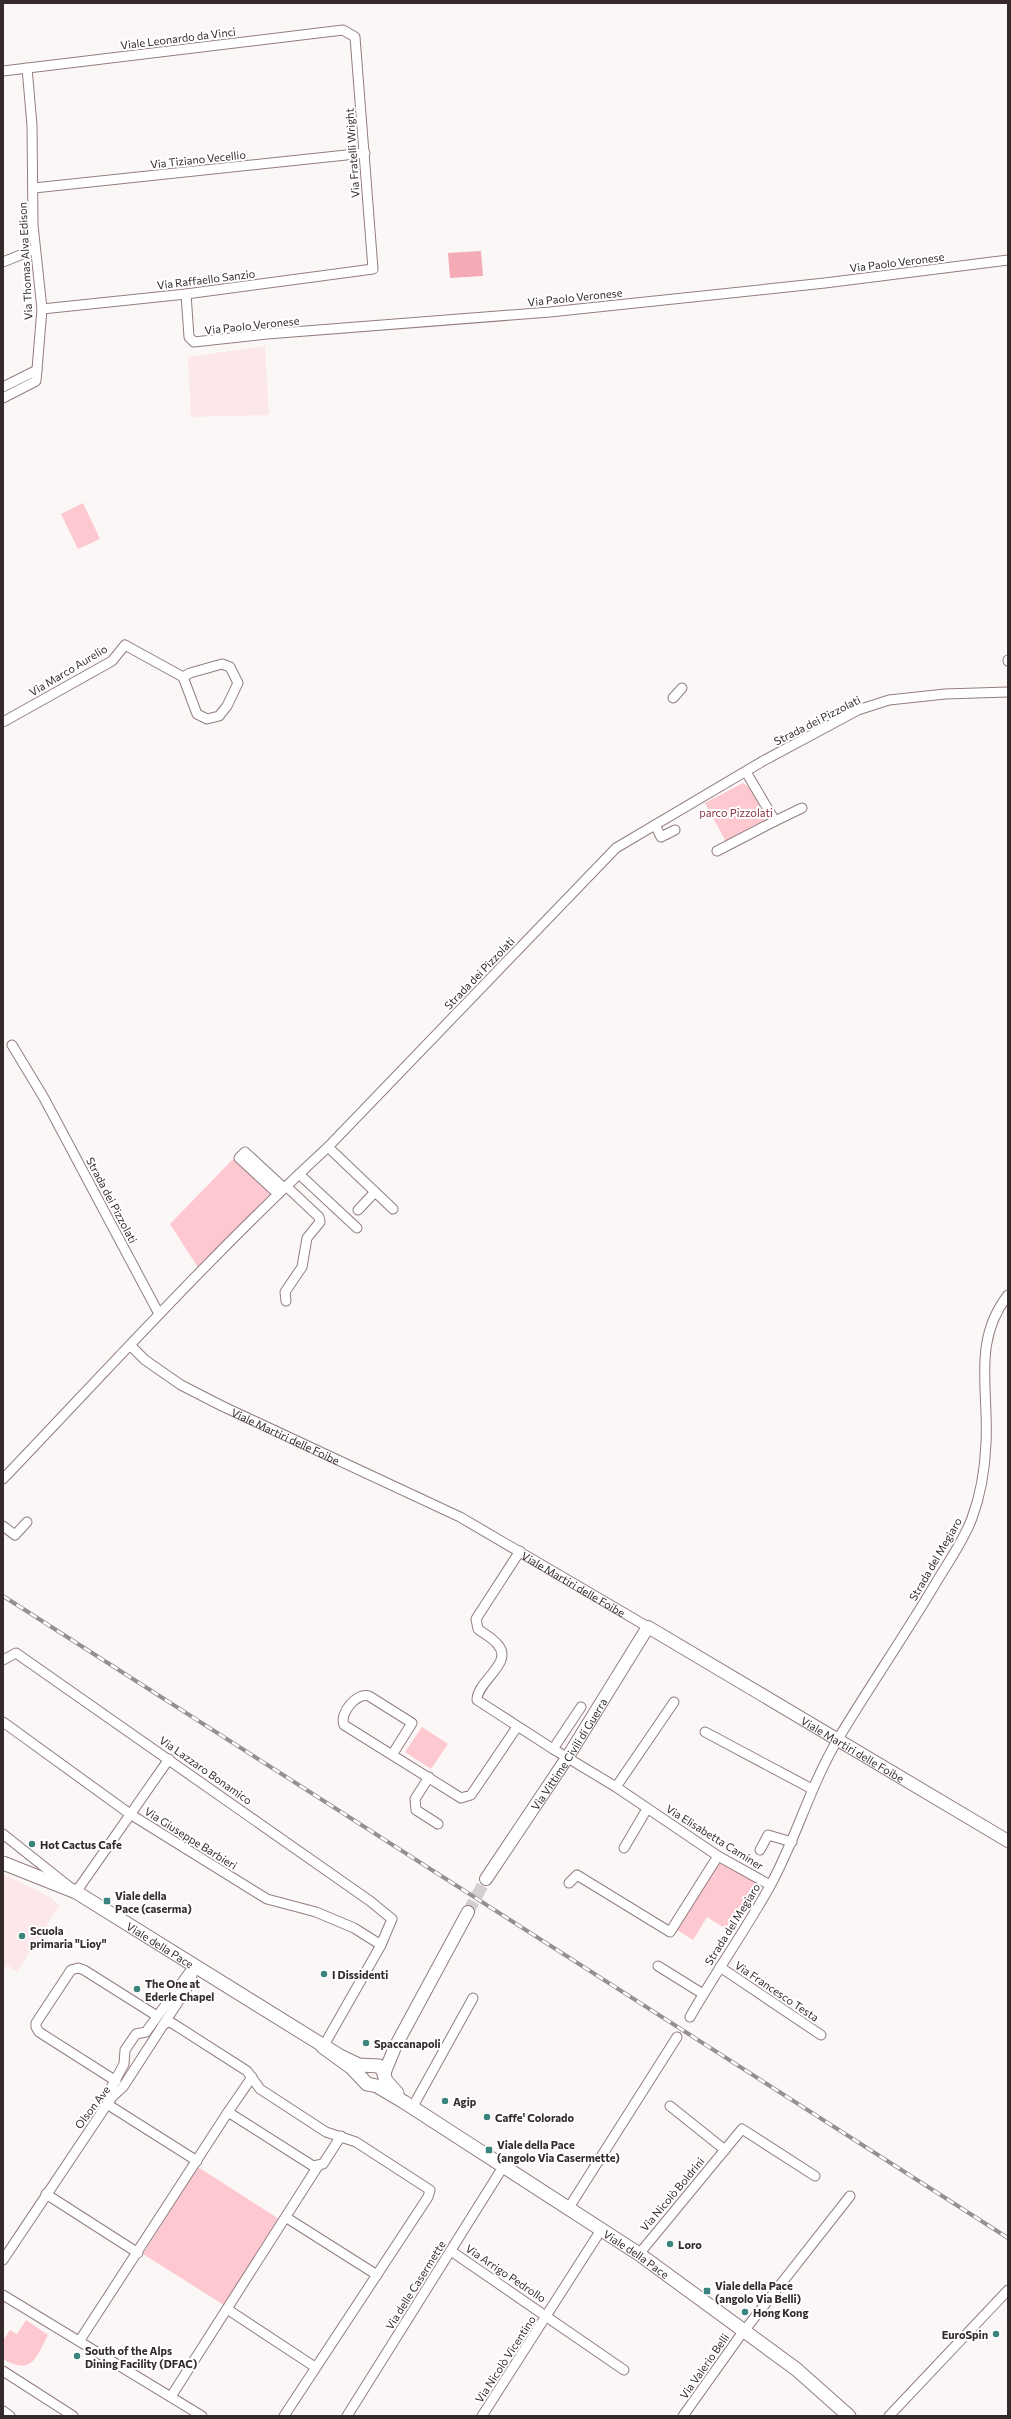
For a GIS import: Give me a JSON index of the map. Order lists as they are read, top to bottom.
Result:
{
  "streets": {
    "main road": ["Viale della Pace"],
    "street": [
      "Viale Leonardo da Vinci",
      "Via Fratelli Wright",
      "Via Tiziano Vecellio",
      "Via Thomas Alva Edison",
      "Via Paolo Veronese",
      "Via Raffaello Sanzio",
      "Via Marco Aurelio",
      "Strada dei Pizzolati",
      "Viale Martiri delle Foibe",
      "Strada del Megiaro",
      "Via Vittime Civili di Guerra",
      "Via Lazzaro Bonamico",
      "Via Elisabetta Caminer",
      "Via Giuseppe Barbieri",
      "Via Francesco Testa",
      "Olson Ave",
      "Via Nicolò Boldrini",
      "Via Arrigo Pedrollo",
      "Via delle Casermette",
      "Via Nicolò Vicentino",
      "Via Valerio Belli"
    ]
  },
  "crossings": [
    ["Viale Leonardo da Vinci", "Via Fratelli Wright"],
    ["Viale Leonardo da Vinci", "Via Thomas Alva Edison"],
    ["Via Fratelli Wright", "Via Tiziano Vecellio"],
    ["Via Fratelli Wright", "Via Raffaello Sanzio"],
    ["Via Tiziano Vecellio", "Via Thomas Alva Edison"],
    ["Via Thomas Alva Edison", "Via Raffaello Sanzio"],
    ["Via Paolo Veronese", "Via Raffaello Sanzio"],
    ["Strada dei Pizzolati", "Viale Martiri delle Foibe"],
    ["Viale Martiri delle Foibe", "Strada del Megiaro"],
    ["Viale Martiri delle Foibe", "Via Vittime Civili di Guerra"],
    ["Viale Martiri delle Foibe", "Via Elisabetta Caminer"],
    ["Strada del Megiaro", "Via Elisabetta Caminer"],
    ["Strada del Megiaro", "Via Francesco Testa"],
    ["Via Vittime Civili di Guerra", "Via Elisabetta Caminer"],
    ["Via Lazzaro Bonamico", "Via Giuseppe Barbieri"],
    ["Viale della Pace", "Olson Ave"],
    ["Viale della Pace", "Via Nicolò Boldrini"],
    ["Viale della Pace", "Via delle Casermette"],
    ["Viale della Pace", "Via Nicolò Vicentino"],
    ["Viale della Pace", "Via Valerio Belli"],
    ["Via Arrigo Pedrollo", "Via delle Casermette"],
    ["Via Arrigo Pedrollo", "Via Nicolò Vicentino"]
  ],
  "parks": ["parco Pizzolati"],
  "places": {
    "other": [
      "Hot Cactus Cafe",
      "Scuola primaria \"Lioy\"",
      "I Dissidenti",
      "The One at Ederle Chapel",
      "Spaccanapoli",
      "Agip",
      "Caffe' Colorado",
      "Loro",
      "Hong Kong",
      "EuroSpin",
      "South of the Alps Dining Facility (DFAC)"
    ],
    "transit": ["Viale della Pace (caserma)", "Viale della Pace (angolo Via Casermette)", "Viale della Pace (angolo Via Belli)"]
  }
}
